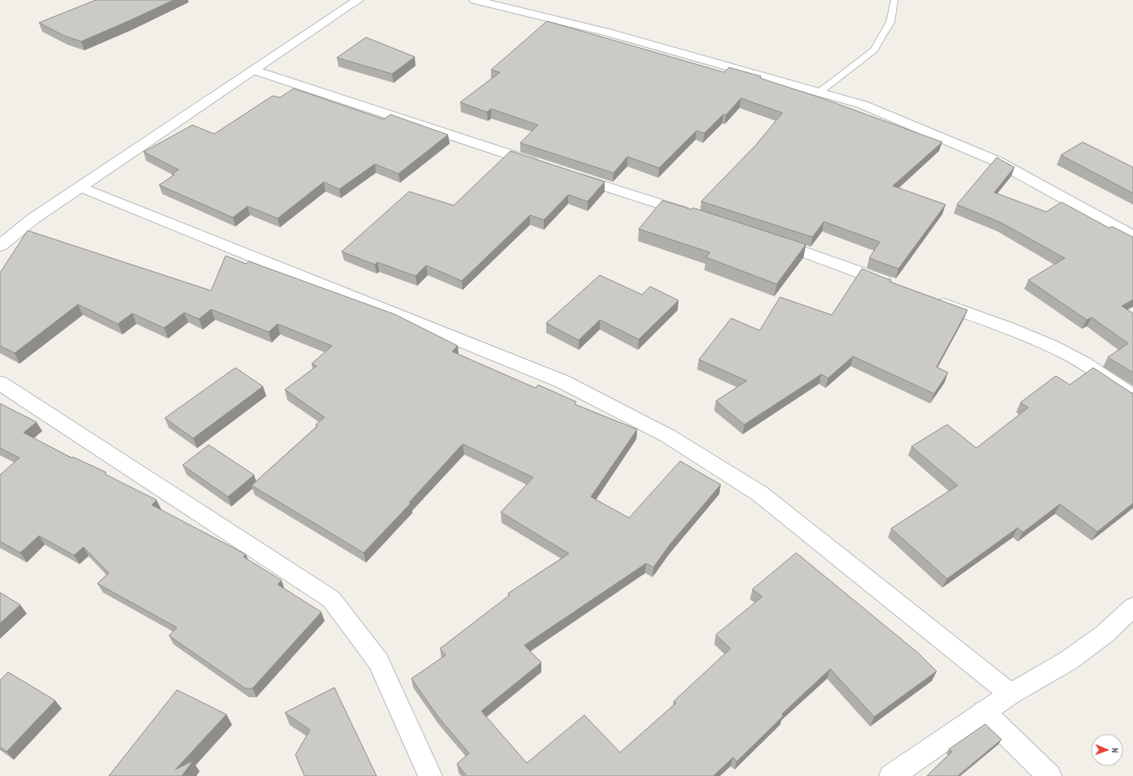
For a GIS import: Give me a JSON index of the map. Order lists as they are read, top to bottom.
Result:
{
  "north": "right"
}
